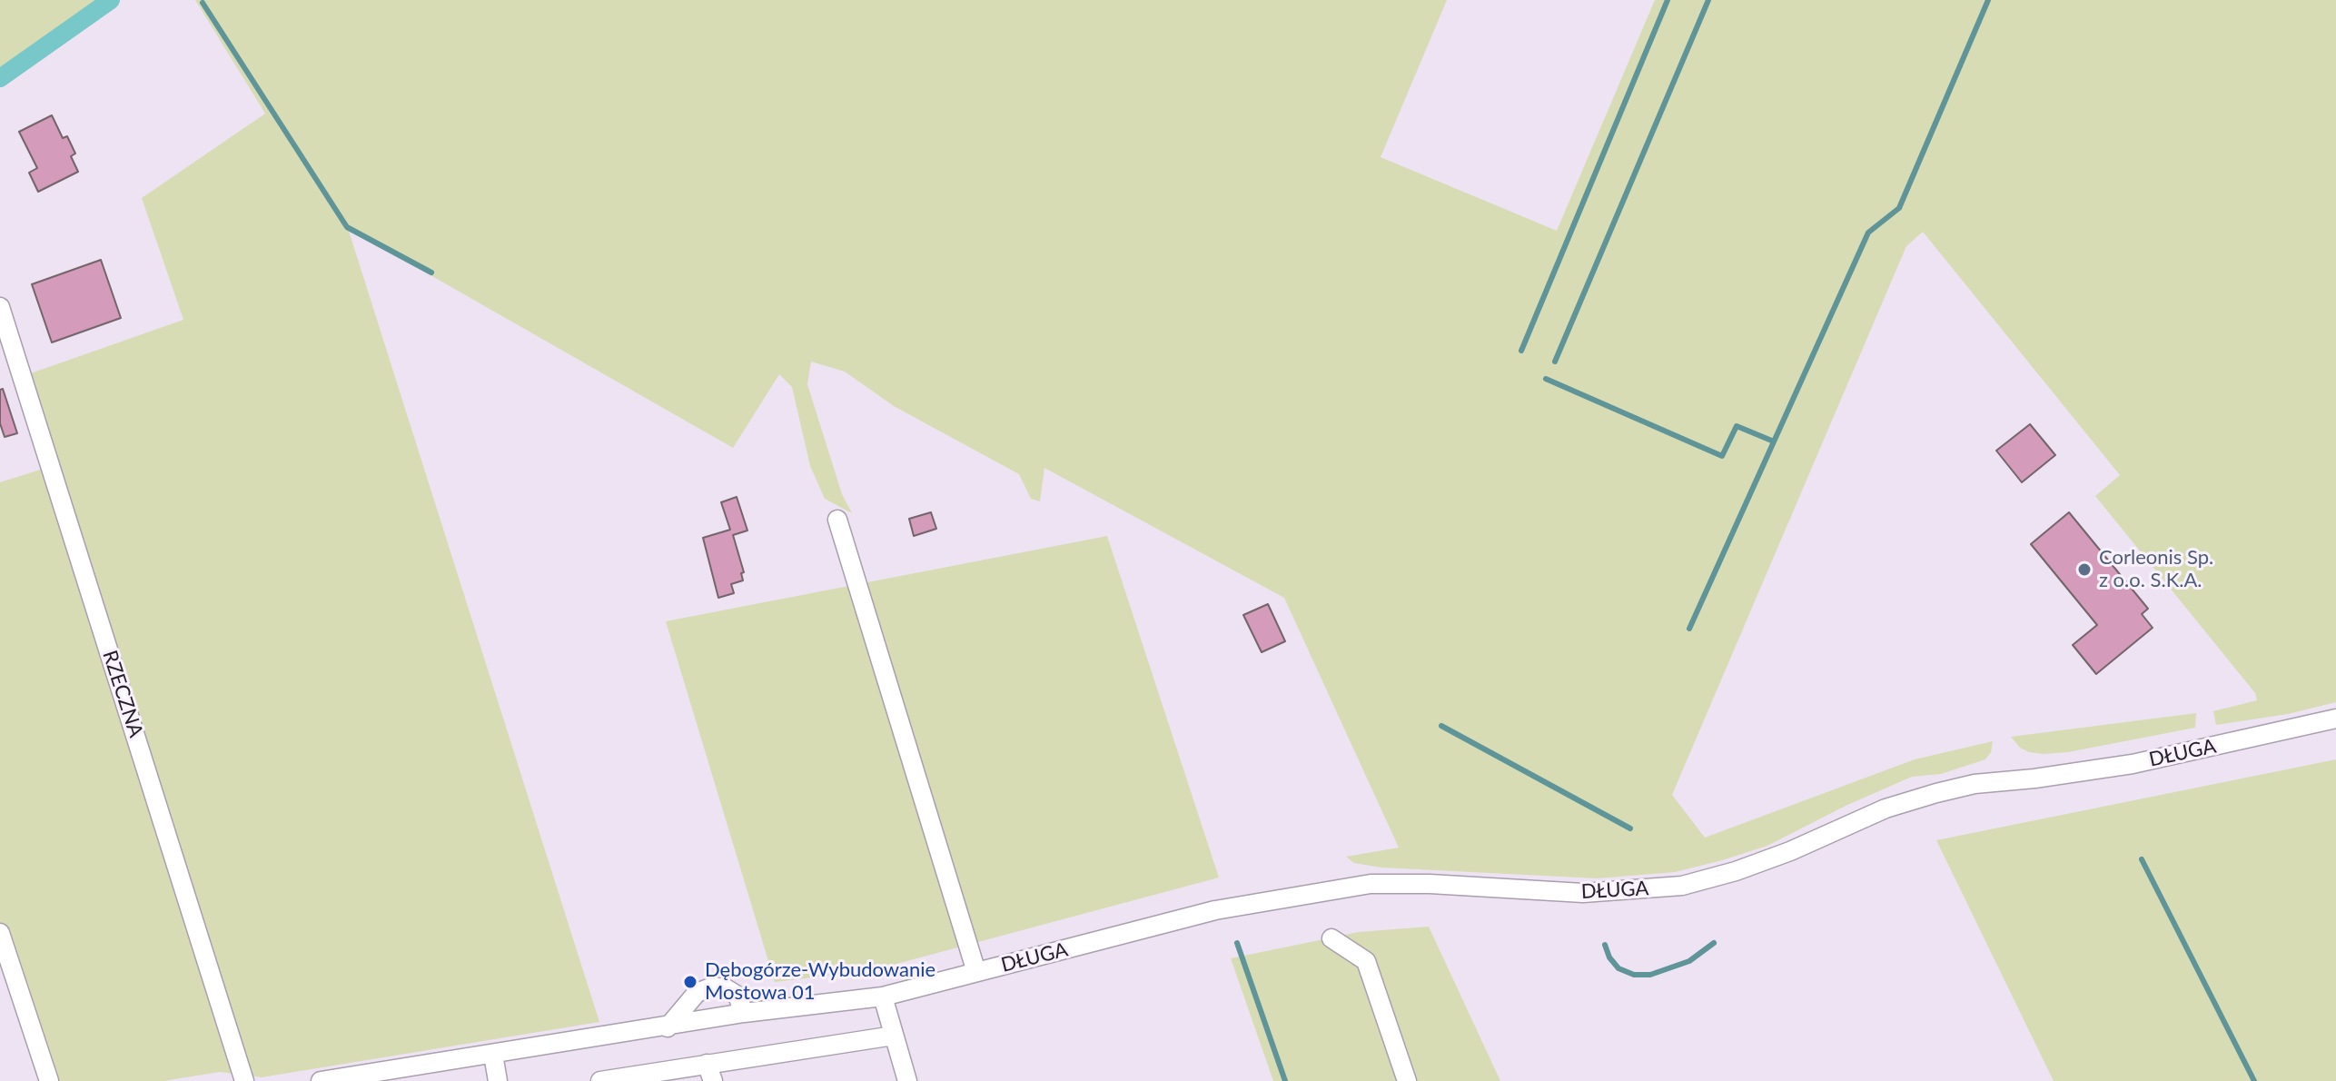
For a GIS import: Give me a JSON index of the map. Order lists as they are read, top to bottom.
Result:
{
  "streets": {
    "street": ["RZECZNA", "DŁUGA"]
  },
  "places": ["Corleonis Sp. z o.o. S.K.A.", "Dębogórze-Wybudowanie Mostowa 01"]
}
